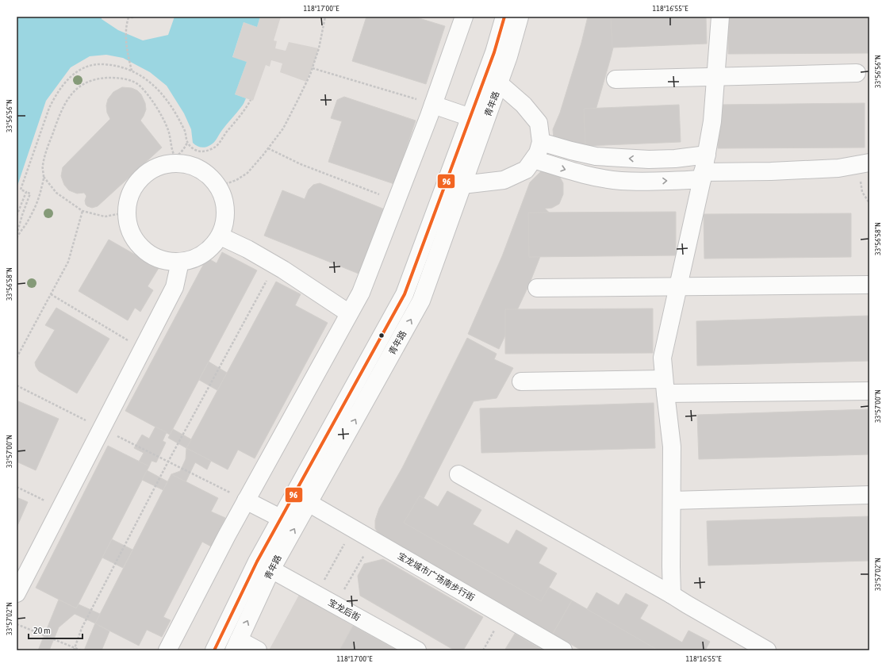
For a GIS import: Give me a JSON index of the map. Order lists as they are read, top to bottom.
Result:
{
  "streets": {
    "street": ["青年路", "宝龙城市广场南步行街", "宝龙后街"]
  },
  "crossings": [
    ["青年路", "宝龙城市广场南步行街"],
    ["青年路", "宝龙后街"]
  ],
  "lines": ["transit line 96"],
  "scale_bar": "20 m",
  "coordinates": [
    "118°17'00\"E",
    "118°16'55\"E",
    "33°56'56\"N",
    "33°56'58\"N",
    "33°57'00\"N",
    "33°57'02\"N"
  ]
}
